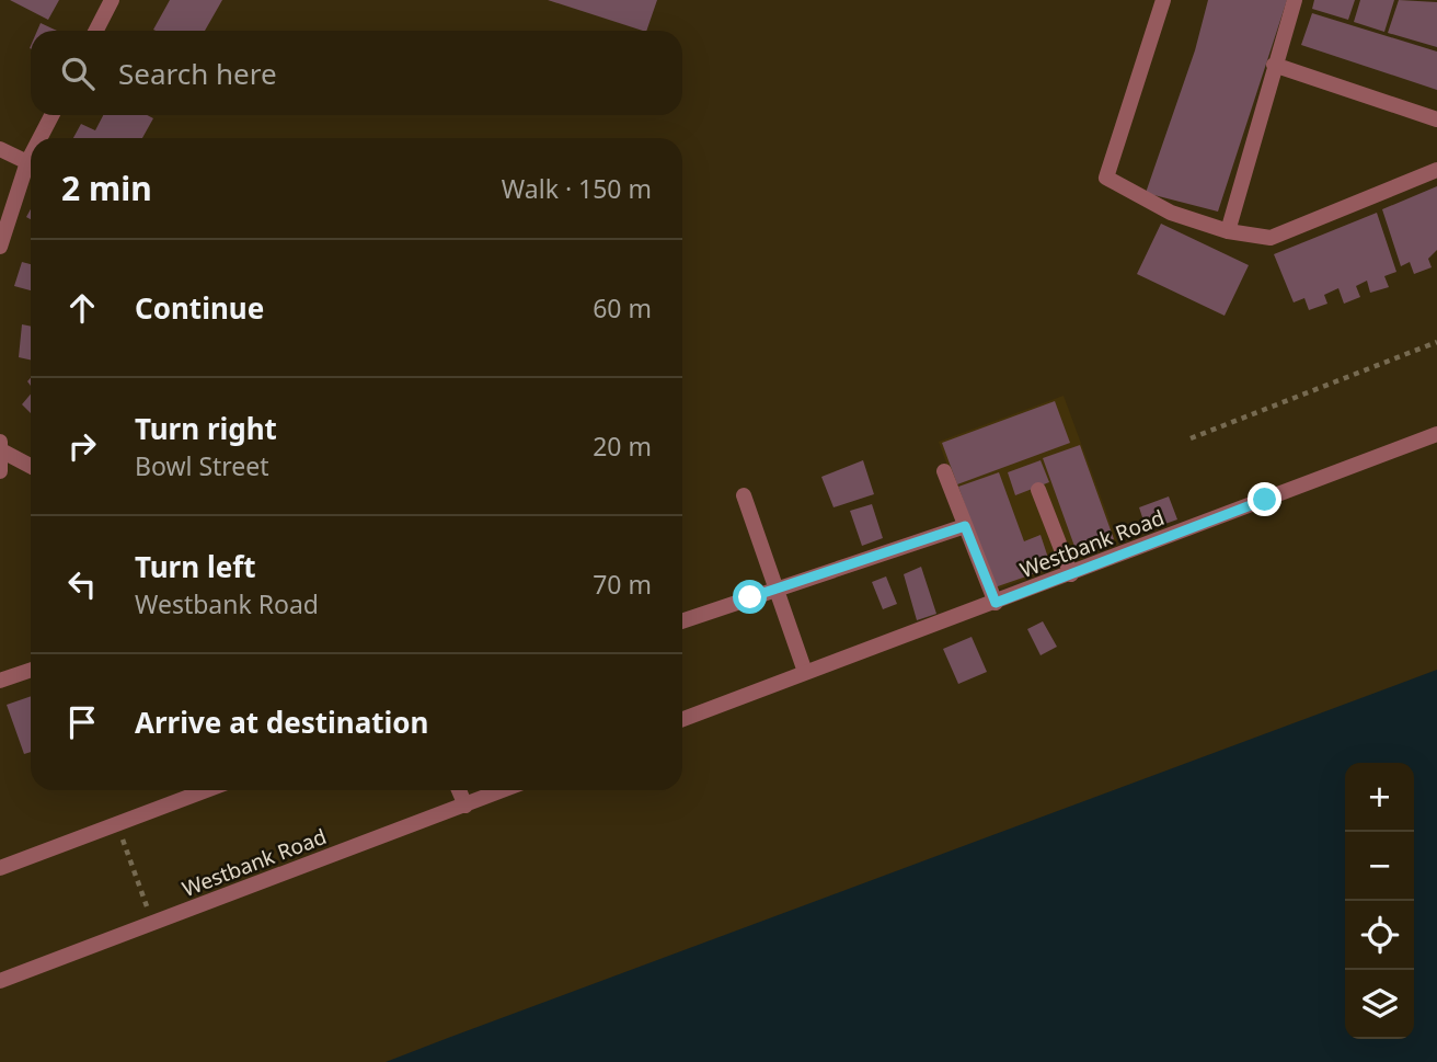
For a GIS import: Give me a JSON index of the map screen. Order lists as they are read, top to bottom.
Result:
{
  "streets": {
    "street": ["Westbank Road"]
  },
  "page": {
    "search": "Search here",
    "heading": ["2 min", "Walk · 150 m"],
    "list": [
      ["Continue", "60 m"],
      ["Turn right", "Bowl Street", "20 m"],
      ["Turn left", "Westbank Road", "70 m"],
      "Arrive at destination"
    ],
    "map_buttons": ["+", "−"]
  }
}
